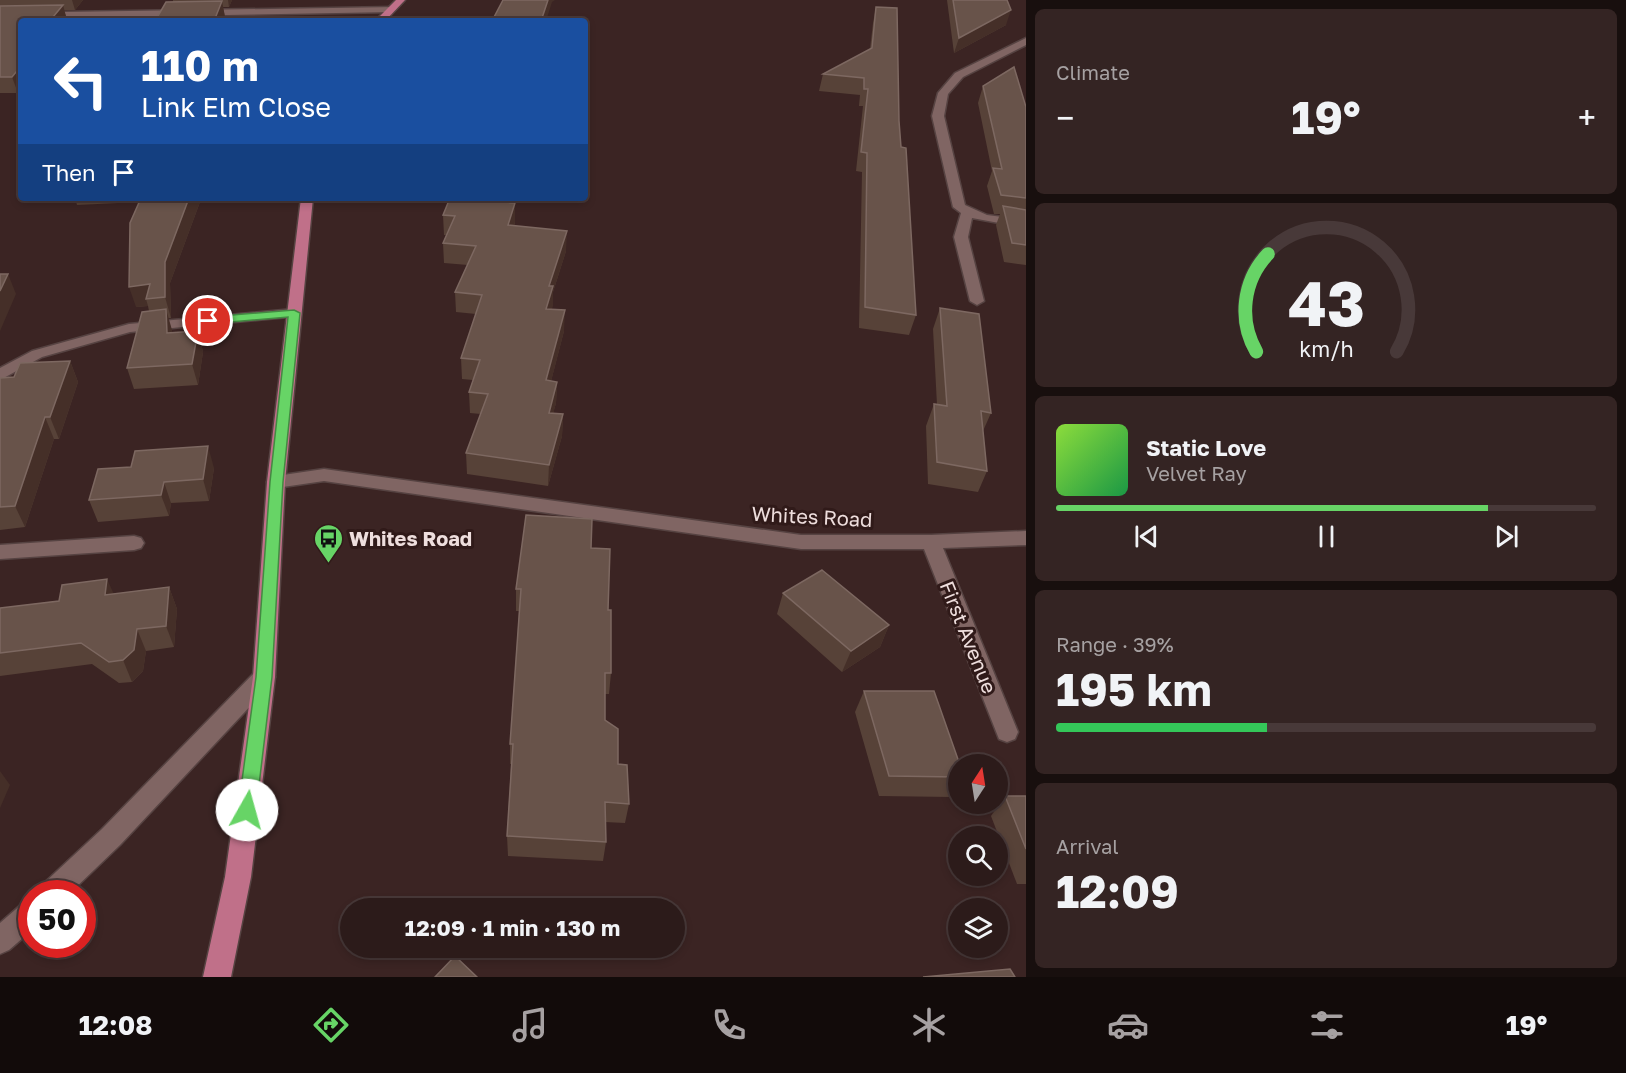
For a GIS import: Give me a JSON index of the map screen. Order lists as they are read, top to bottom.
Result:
{
  "streets": {
    "street": ["Whites Road", "First Avenue"]
  },
  "crossings": [
    ["Whites Road", "First Avenue"]
  ],
  "places": {
    "bus stop": ["Whites Road"]
  },
  "north": "top",
  "page": {
    "tile": [
      "Climate",
      ["Range · 39%", "195 km"],
      ["Arrival", "12:09"]
    ],
    "turn": ["110 m", "Link Elm Close"],
    "heat": ["−", "19°", "+"],
    "then": "Then",
    "song": ["Static Love", "Velvet Ray"],
    "limit": "50",
    "trip": "12:09 · 1 min · 130 m",
    "tabs": ["12:08", "19°"],
    "gauge": ["43", "km/h"]
  }
}
